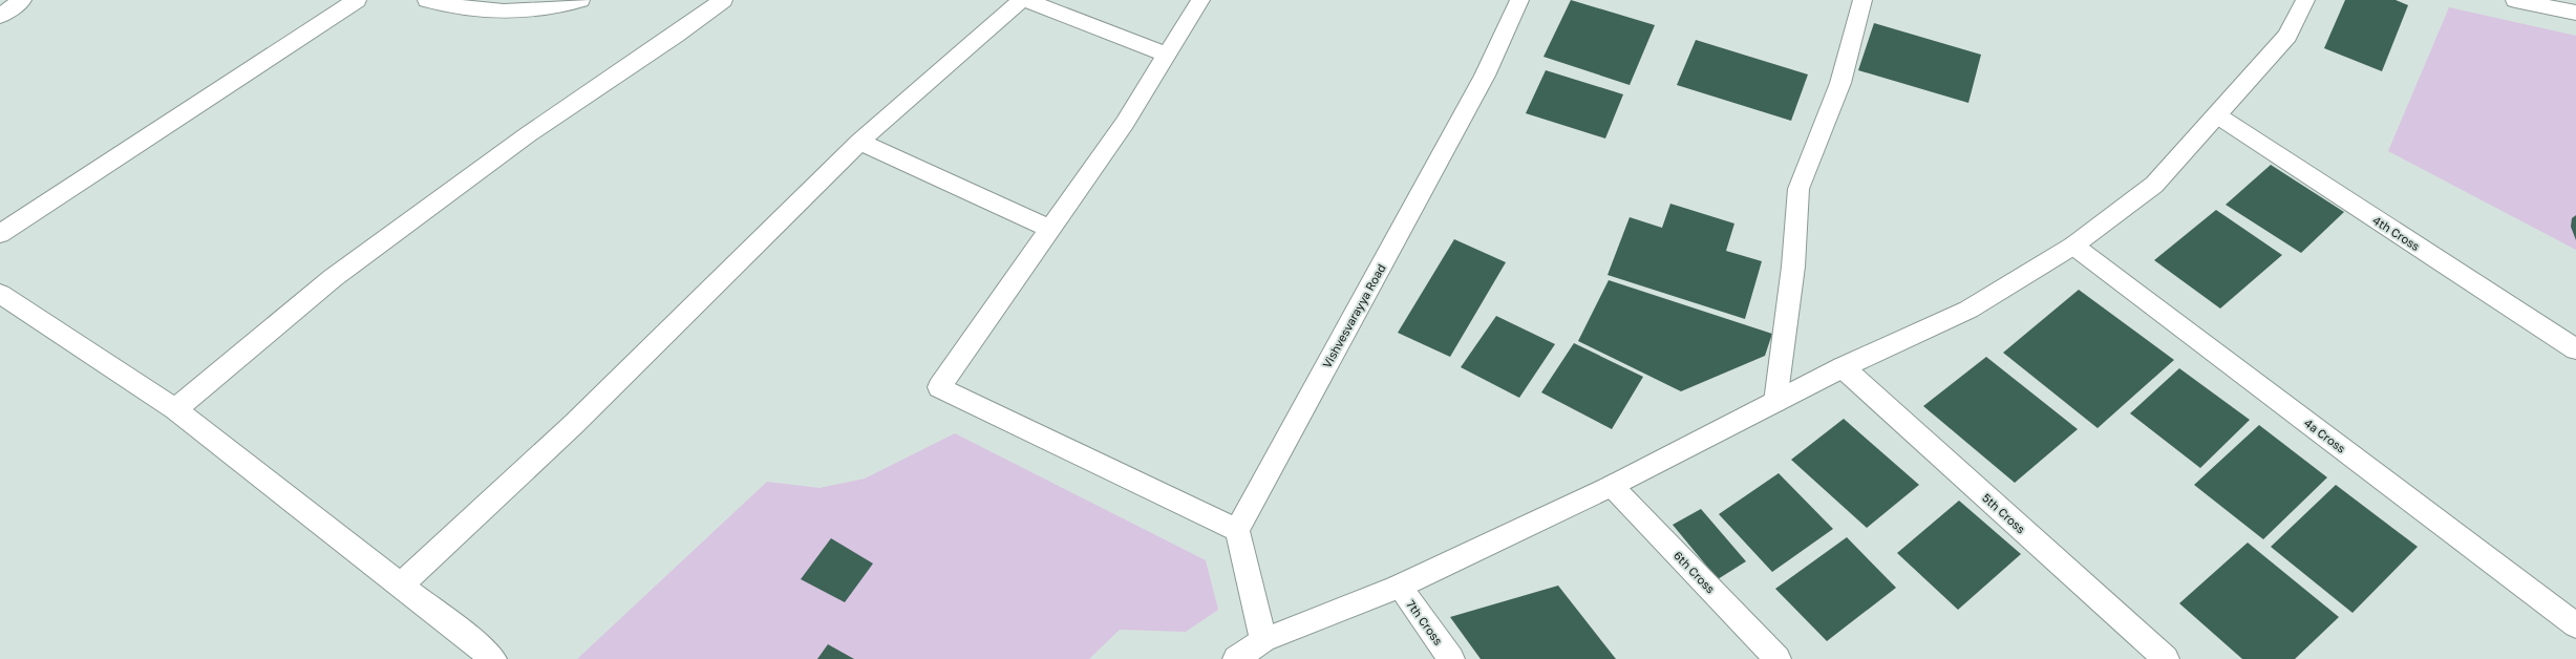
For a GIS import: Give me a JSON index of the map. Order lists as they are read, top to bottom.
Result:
{
  "streets": {
    "street": [
      "4th Cross",
      "Vishvesvarayya Road",
      "4a Cross",
      "5th Cross",
      "6th Cross",
      "7th Cross"
    ]
  }
}
